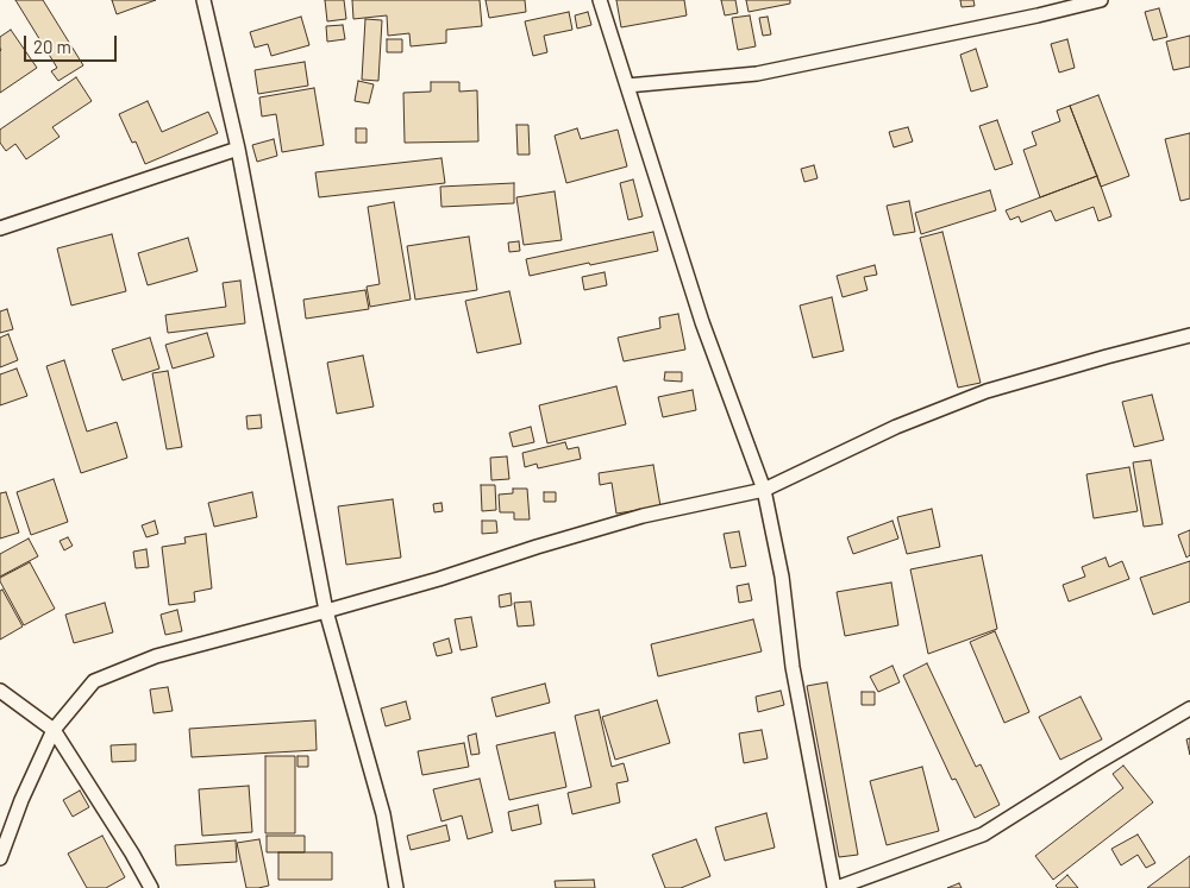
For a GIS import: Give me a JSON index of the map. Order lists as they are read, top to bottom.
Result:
{
  "scale_bar": "20 m"
}
